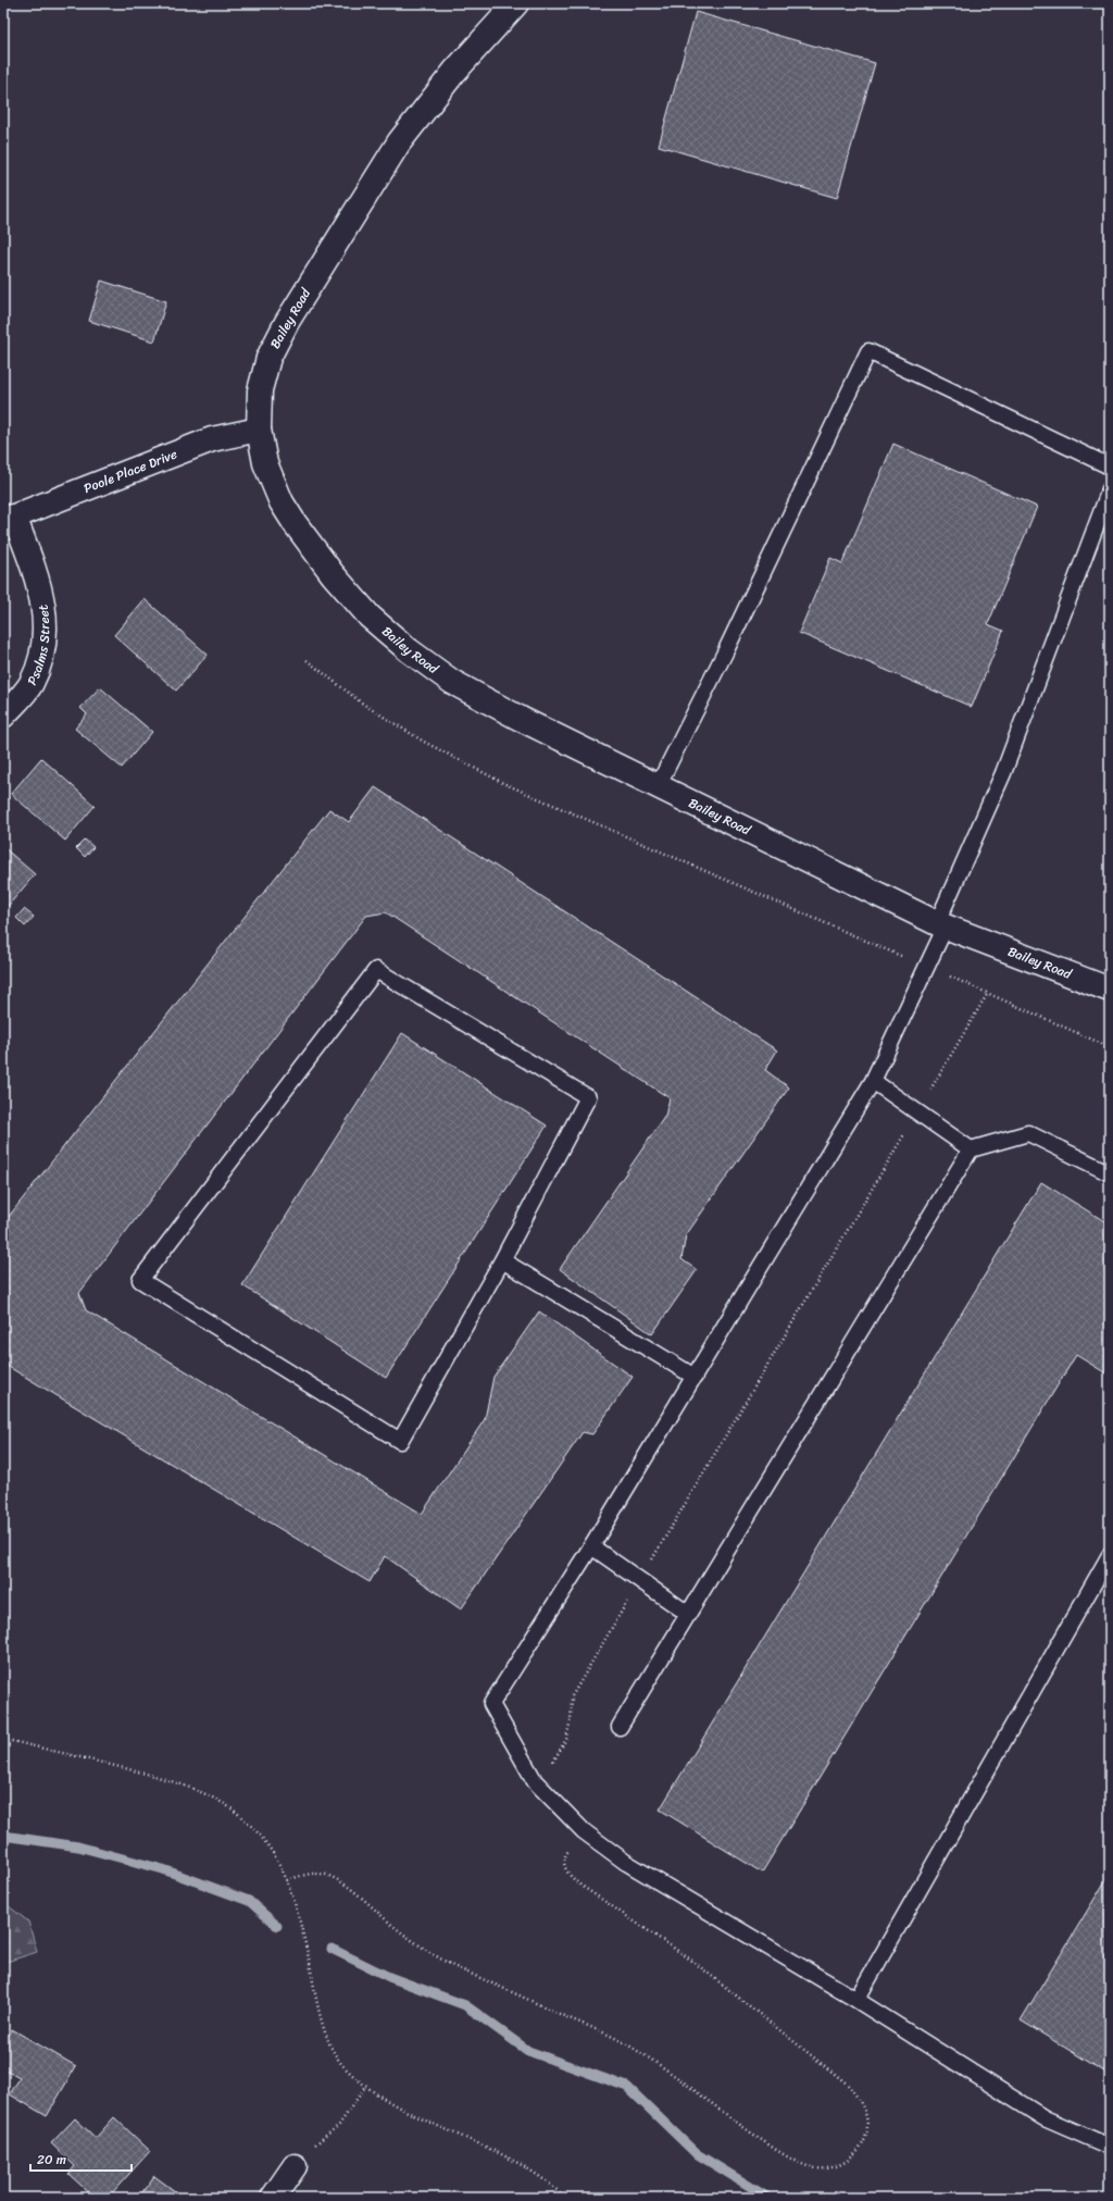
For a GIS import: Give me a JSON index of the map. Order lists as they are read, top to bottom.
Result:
{
  "streets": {
    "street": ["Bailey Road", "Poole Place Drive", "Psalms Street"]
  },
  "crossings": [
    ["Bailey Road", "Poole Place Drive"],
    ["Poole Place Drive", "Psalms Street"]
  ],
  "scale_bar": "20 m"
}
